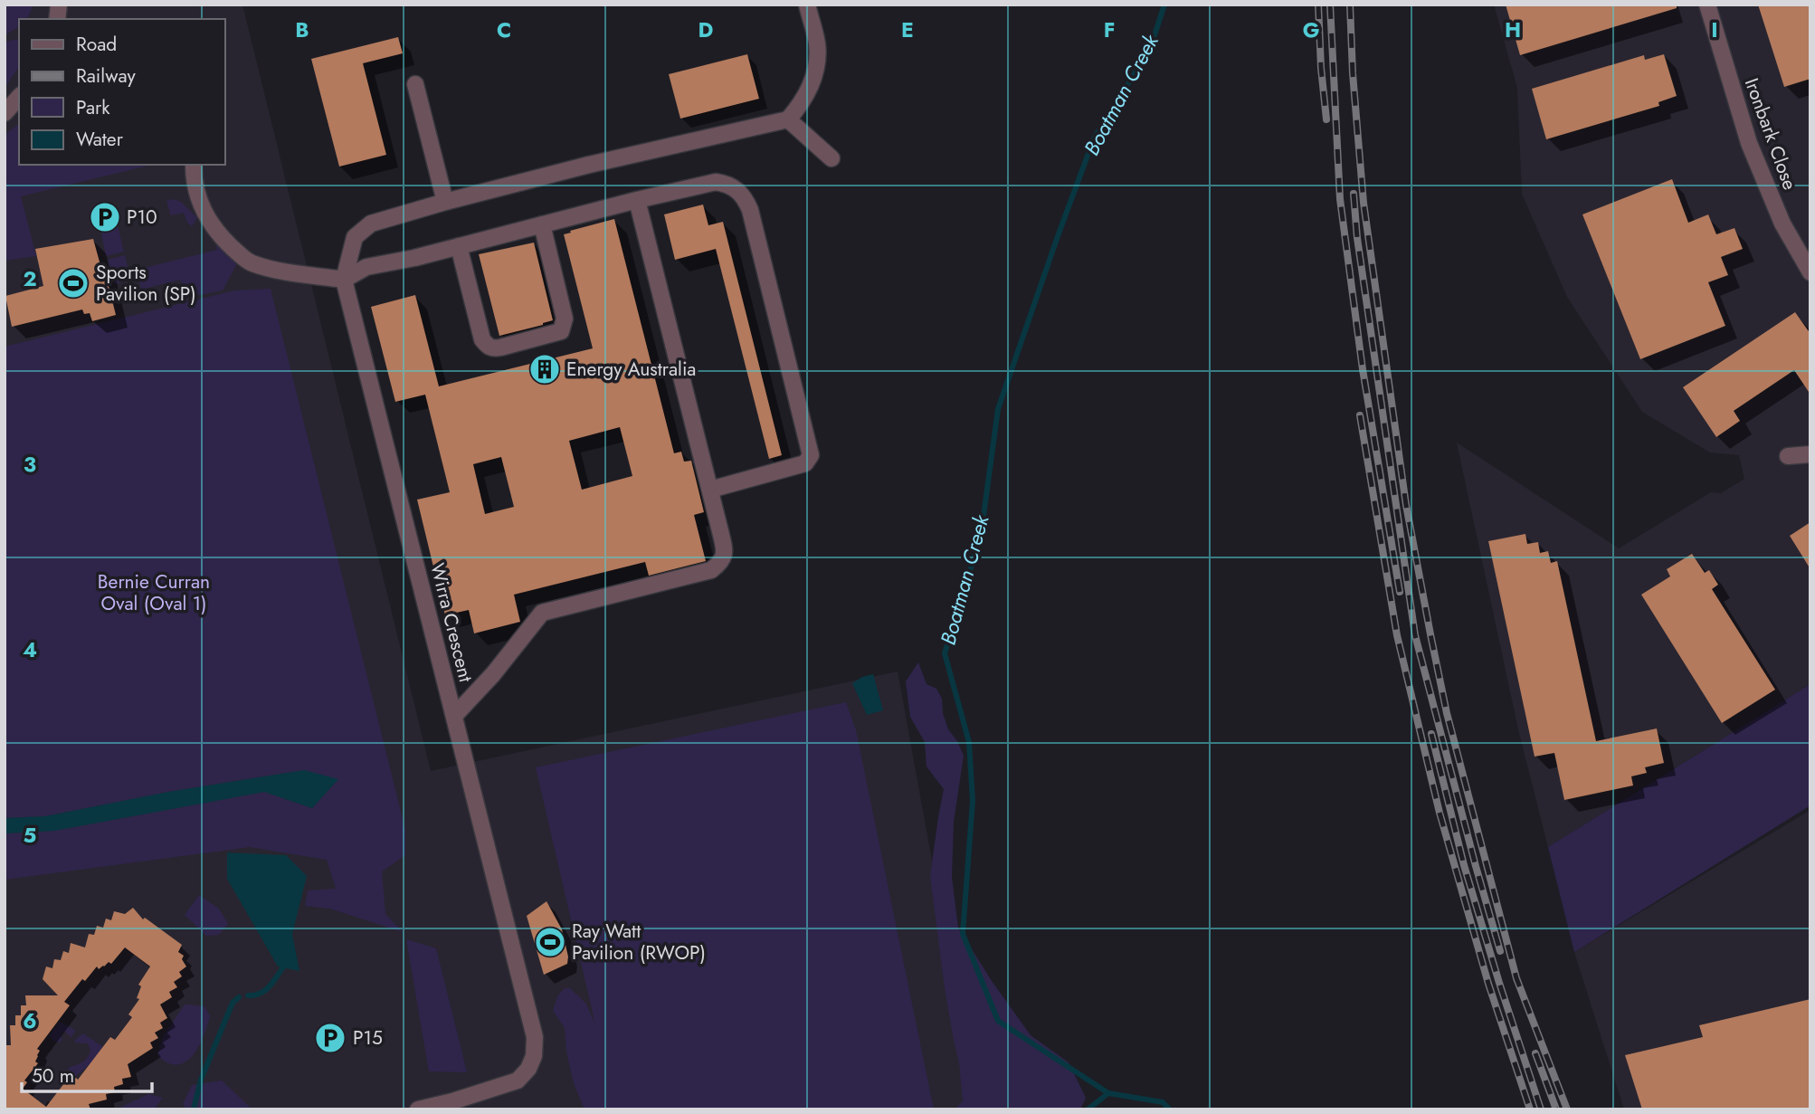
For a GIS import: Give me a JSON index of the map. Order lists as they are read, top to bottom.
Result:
{
  "streets": {
    "street": ["Ironbark Close", "Wirra Crescent"]
  },
  "water": ["Boatman Creek"],
  "parks": ["Bernie Curran Oval (Oval 1)"],
  "places": {
    "parking": ["P10", "P15"],
    "sports": ["Sports Pavilion (SP)", "Ray Watt Pavilion (RWOP)"],
    "building": ["Energy Australia"]
  },
  "legend": [
    "Road",
    "Railway",
    "Park",
    "Water"
  ],
  "scale_bar": "50 m",
  "grid": {
    "columns": [
      "B",
      "C",
      "D",
      "E",
      "F",
      "G",
      "H",
      "I"
    ],
    "rows": [
      "2",
      "3",
      "4",
      "5",
      "6"
    ]
  }
}
